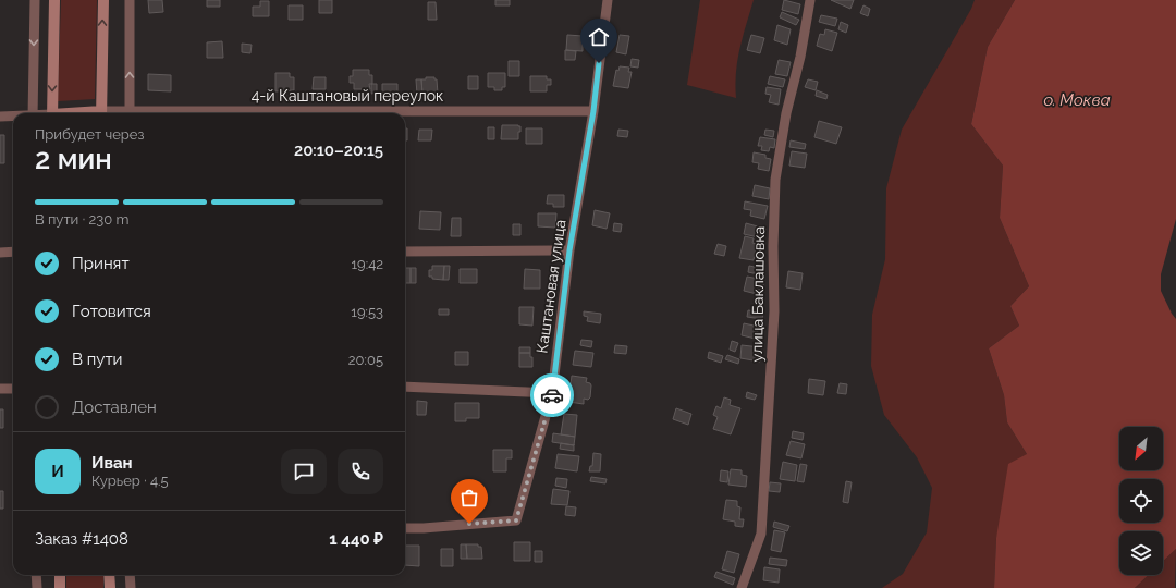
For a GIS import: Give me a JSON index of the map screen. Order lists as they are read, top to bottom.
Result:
{
  "streets": {
    "street": ["4-й Каштановый переулок", "Каштановая улица", "улица Баклашовка"]
  },
  "crossings": [
    ["4-й Каштановый переулок", "Каштановая улица"]
  ],
  "water": ["о. Моква"],
  "north": "bottom left",
  "page": {
    "heading": ["2 мин", "Прибудет через", "20:10–20:15"],
    "panel": [
      "Иван",
      "Курьер · 4.5",
      "Заказ #1408",
      "1 440 ₽"
    ],
    "bar": "В пути · 230 m",
    "list": [
      ["Принят", "19:42"],
      ["Готовится", "19:53"],
      ["В пути", "20:05"],
      "Доставлен"
    ],
    "round": "И"
  }
}
